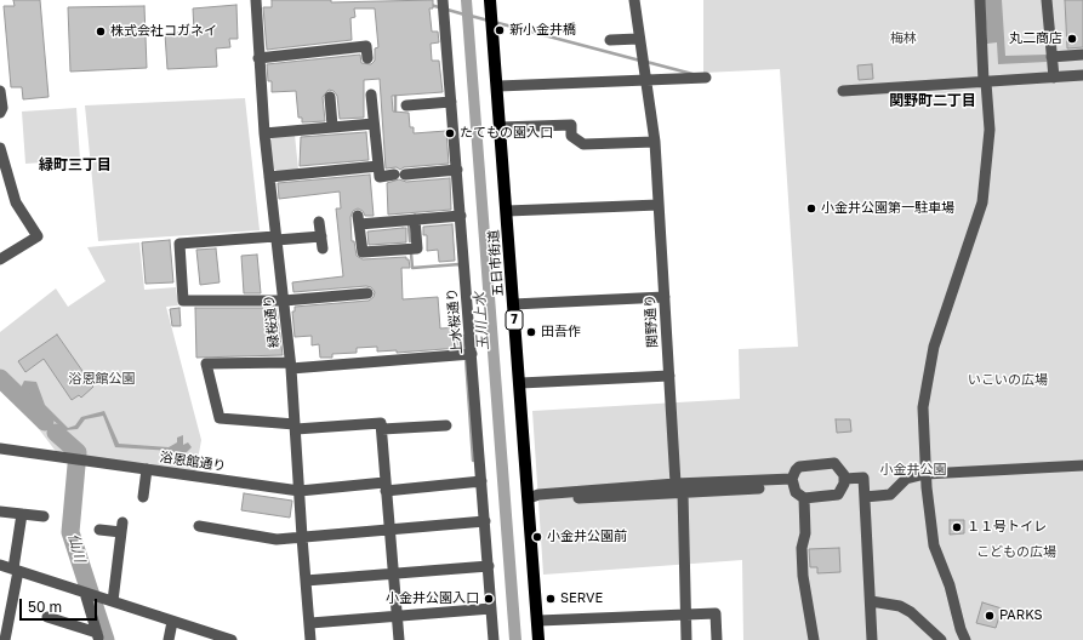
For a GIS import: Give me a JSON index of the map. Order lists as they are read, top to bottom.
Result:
{
  "streets": {
    "main road": ["五日市街道", "7"],
    "street": [
      "緑桜通り",
      "上水桜通り",
      "関野通り",
      "浴恩館通り"
    ]
  },
  "crossings": [
    ["緑桜通り", "浴恩館通り"],
    ["上水桜通り", "浴恩館通り"]
  ],
  "districts": ["関野町二丁目", "緑町三丁目"],
  "water": ["玉川上水", "仙川"],
  "parks": [
    "梅林",
    "浴恩館公園",
    "いこいの広場",
    "小金井公園",
    "こどもの広場"
  ],
  "places": [
    "新小金井橋",
    "株式会社コガネイ",
    "丸二商店",
    "たてもの園入口",
    "小金井公園第一駐車場",
    "田吾作",
    "１１号トイレ",
    "小金井公園前",
    "小金井公園入口",
    "SERVE",
    "PARKS"
  ],
  "scale_bar": "50 m"
}
